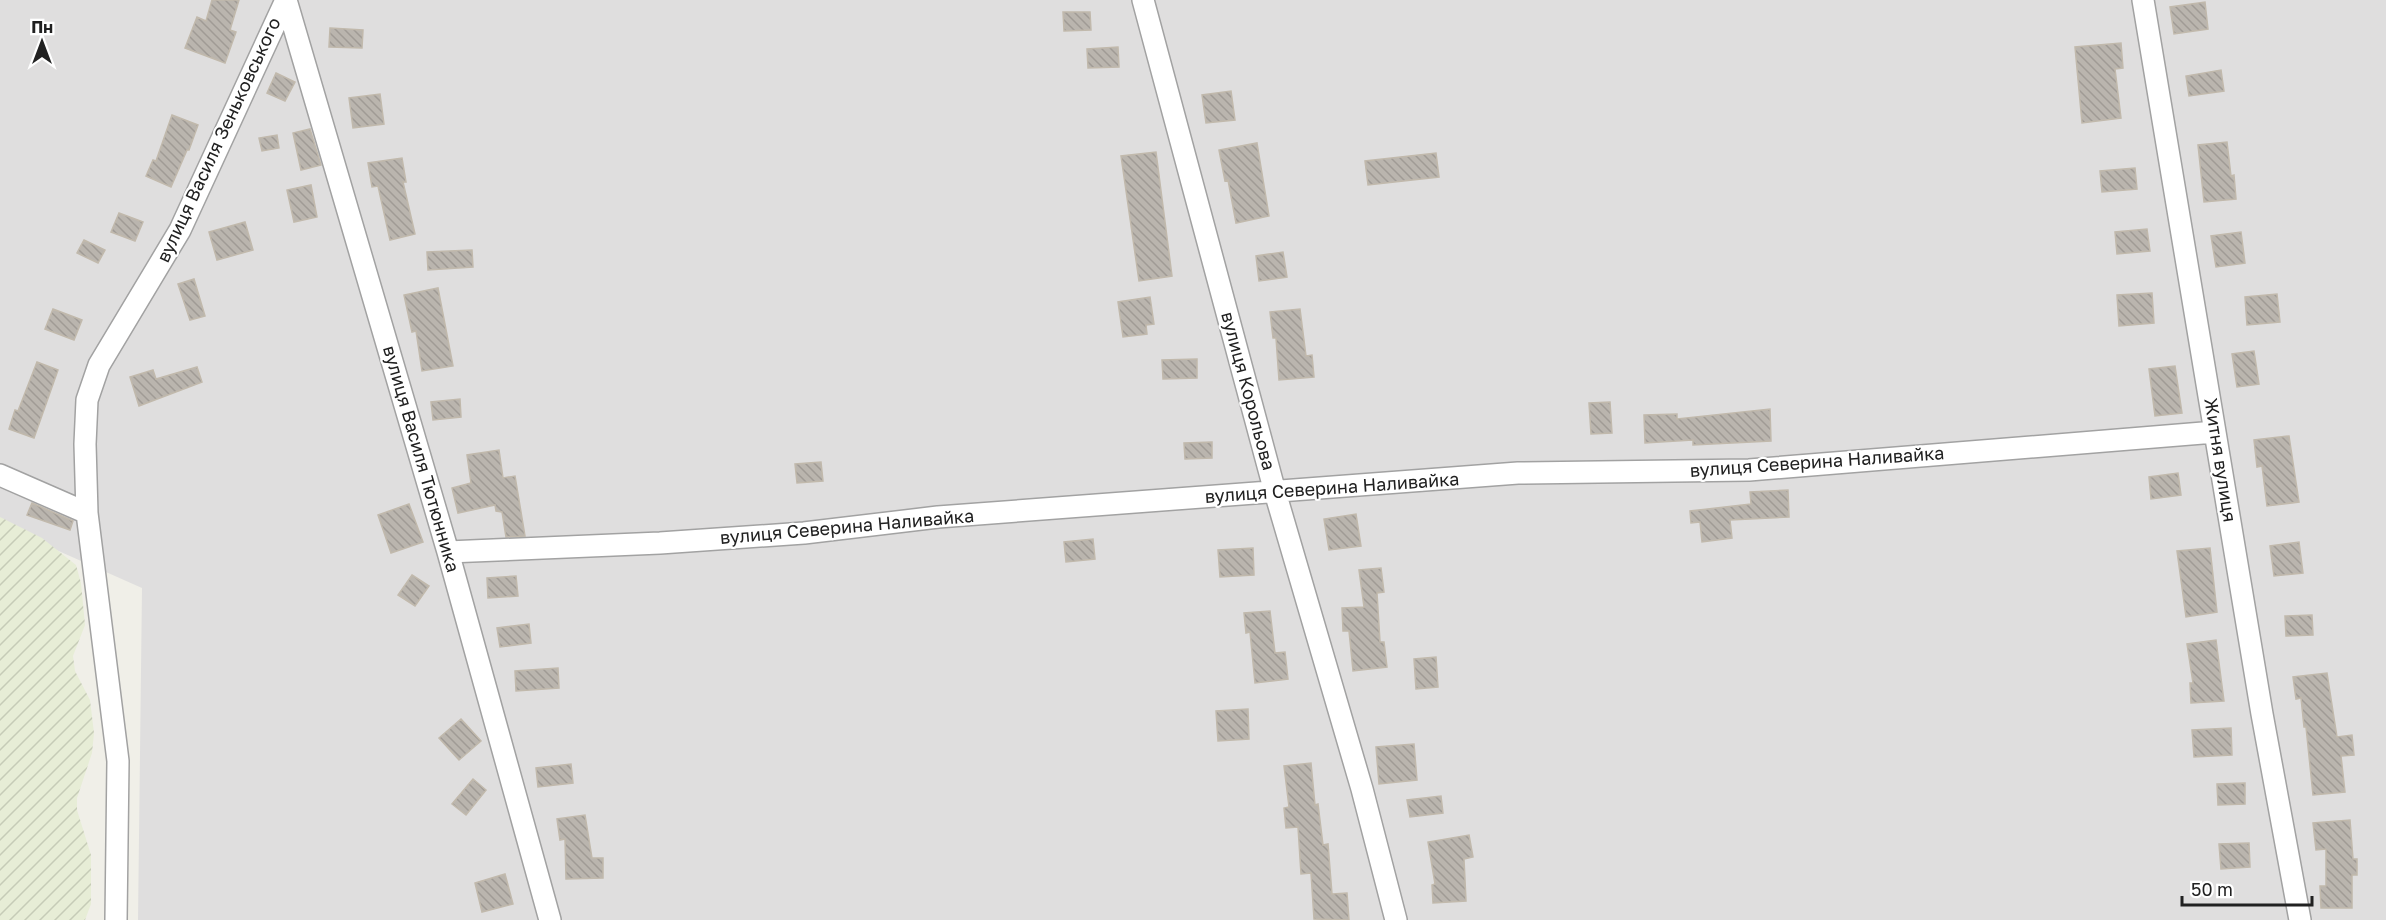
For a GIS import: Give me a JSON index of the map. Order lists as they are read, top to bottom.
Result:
{
  "streets": {
    "street": [
      "вулиця Василя Зеньковського",
      "вулиця Корольова",
      "вулиця Василя Тютюнника",
      "Житня вулиця",
      "вулиця Северина Наливайка"
    ]
  },
  "crossings": [
    ["вулиця Василя Зеньковського", "вулиця Василя Тютюнника"],
    ["вулиця Корольова", "вулиця Северина Наливайка"],
    ["вулиця Василя Тютюнника", "вулиця Северина Наливайка"],
    ["Житня вулиця", "вулиця Северина Наливайка"]
  ],
  "scale_bar": "50 m",
  "north": "top"
}
